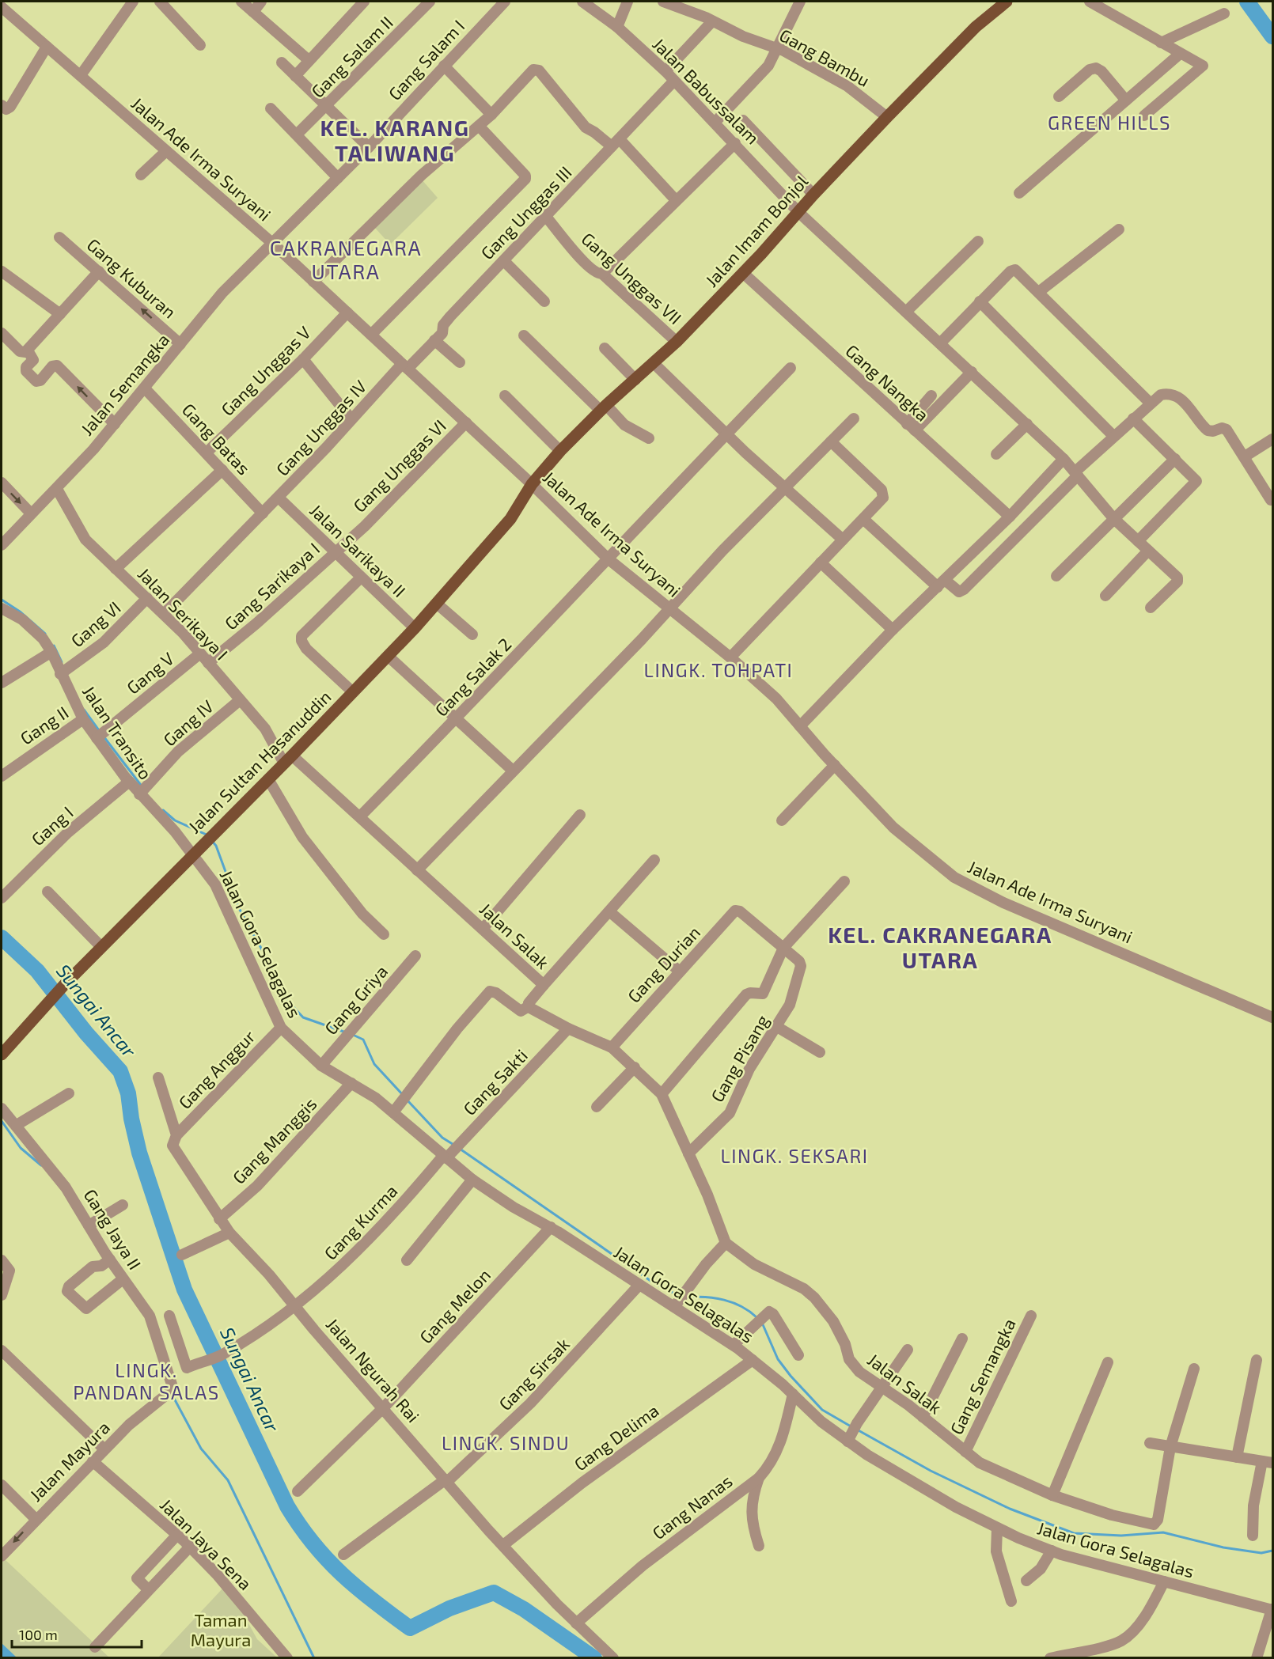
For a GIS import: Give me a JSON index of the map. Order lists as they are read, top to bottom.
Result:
{
  "streets": {
    "main road": ["Jalan Imam Bonjol", "Jalan Sultan Hasanuddin"],
    "street": [
      "Gang Salam II",
      "Gang Bambu",
      "Gang Salam I",
      "Jalan Babussalam",
      "Jalan Ade Irma Suryani",
      "Gang Unggas III",
      "Gang Kuburan",
      "Gang Unggas VII",
      "Gang Unggas V",
      "Gang Nangka",
      "Jalan Semangka",
      "Gang Unggas IV",
      "Gang Batas",
      "Gang Unggas VI",
      "Jalan Sarikaya II",
      "Gang Sarikaya I",
      "Jalan Serikaya I",
      "Gang VI",
      "Gang V",
      "Gang Salak 2",
      "Gang IV",
      "Gang II",
      "Jalan Transito",
      "Gang I",
      "Jalan Salak",
      "Jalan Gora Selagalas",
      "Gang Durian",
      "Gang Griya",
      "Gang Pisang",
      "Gang Anggur",
      "Gang Sakti",
      "Gang Manggis",
      "Gang Kurma",
      "Gang Jaya II",
      "Gang Melon",
      "Jalan Ngurah Rai",
      "Gang Sirsak",
      "Gang Semangka",
      "Gang Delima",
      "Jalan Mayura",
      "Gang Nanas",
      "Jalan Jaya Sena"
    ]
  },
  "crossings": [
    ["Gang Bambu", "Jalan Imam Bonjol"],
    ["Gang Salam I", "Jalan Ade Irma Suryani"],
    ["Gang Salam I", "Jalan Semangka"],
    ["Jalan Babussalam", "Gang Unggas III"],
    ["Jalan Babussalam", "Jalan Imam Bonjol"],
    ["Jalan Ade Irma Suryani", "Gang Unggas III"],
    ["Jalan Ade Irma Suryani", "Jalan Imam Bonjol"],
    ["Jalan Ade Irma Suryani", "Gang Unggas V"],
    ["Jalan Ade Irma Suryani", "Jalan Semangka"],
    ["Jalan Ade Irma Suryani", "Gang Unggas IV"],
    ["Jalan Ade Irma Suryani", "Gang Unggas VI"],
    ["Jalan Ade Irma Suryani", "Gang Salak 2"],
    ["Jalan Ade Irma Suryani", "Jalan Sultan Hasanuddin"],
    ["Gang Unggas III", "Gang Unggas VII"],
    ["Gang Unggas III", "Gang Unggas IV"],
    ["Jalan Imam Bonjol", "Gang Unggas VII"],
    ["Jalan Imam Bonjol", "Gang Nangka"],
    ["Jalan Imam Bonjol", "Jalan Sultan Hasanuddin"],
    ["Gang Kuburan", "Jalan Semangka"],
    ["Gang Unggas V", "Gang Batas"],
    ["Jalan Semangka", "Gang Batas"],
    ["Jalan Semangka", "Jalan Serikaya I"],
    ["Gang Unggas IV", "Gang Batas"],
    ["Gang Unggas IV", "Jalan Sarikaya II"],
    ["Gang Unggas IV", "Jalan Serikaya I"],
    ["Gang Unggas VI", "Jalan Sarikaya II"],
    ["Gang Unggas VI", "Gang Sarikaya I"],
    ["Jalan Sarikaya II", "Gang Sarikaya I"],
    ["Jalan Sarikaya II", "Jalan Sultan Hasanuddin"],
    ["Gang Sarikaya I", "Jalan Serikaya I"],
    ["Jalan Serikaya I", "Gang VI"],
    ["Jalan Serikaya I", "Gang V"],
    ["Jalan Serikaya I", "Gang IV"],
    ["Jalan Serikaya I", "Jalan Sultan Hasanuddin"],
    ["Jalan Serikaya I", "Jalan Salak"],
    ["Gang VI", "Jalan Transito"],
    ["Gang V", "Jalan Transito"],
    ["Gang Salak 2", "Jalan Salak"],
    ["Gang IV", "Jalan Transito"],
    ["Gang II", "Jalan Transito"],
    ["Jalan Transito", "Jalan Sultan Hasanuddin"],
    ["Jalan Transito", "Gang I"],
    ["Jalan Transito", "Jalan Gora Selagalas"],
    ["Jalan Sultan Hasanuddin", "Jalan Salak"],
    ["Jalan Sultan Hasanuddin", "Jalan Gora Selagalas"],
    ["Jalan Salak", "Gang Semangka"],
    ["Jalan Gora Selagalas", "Gang Griya"],
    ["Jalan Gora Selagalas", "Gang Anggur"],
    ["Jalan Gora Selagalas", "Gang Sakti"],
    ["Jalan Gora Selagalas", "Gang Manggis"],
    ["Jalan Gora Selagalas", "Gang Kurma"],
    ["Jalan Gora Selagalas", "Gang Melon"],
    ["Jalan Gora Selagalas", "Gang Sirsak"],
    ["Jalan Gora Selagalas", "Gang Delima"],
    ["Jalan Gora Selagalas", "Gang Nanas"],
    ["Gang Durian", "Gang Pisang"],
    ["Gang Anggur", "Jalan Ngurah Rai"],
    ["Gang Sakti", "Gang Kurma"],
    ["Gang Manggis", "Jalan Ngurah Rai"],
    ["Gang Kurma", "Jalan Ngurah Rai"],
    ["Gang Jaya II", "Jalan Mayura"],
    ["Gang Melon", "Jalan Ngurah Rai"],
    ["Jalan Ngurah Rai", "Gang Sirsak"],
    ["Jalan Ngurah Rai", "Gang Delima"],
    ["Jalan Ngurah Rai", "Gang Nanas"],
    ["Jalan Mayura", "Jalan Jaya Sena"]
  ],
  "one_way": ["Gang Kuburan"],
  "districts": [
    "GREEN HILLS",
    "KEL. KARANG TALIWANG",
    "CAKRANEGARA UTARA",
    "LINGK. TOHPATI",
    "KEL. CAKRANEGARA UTARA",
    "LINGK. SEKSARI",
    "LINGK. PANDAN SALAS",
    "LINGK. SINDU"
  ],
  "water": ["Sungai Ancar"],
  "parks": ["Taman Mayura"],
  "scale_bar": "100 m"
}
